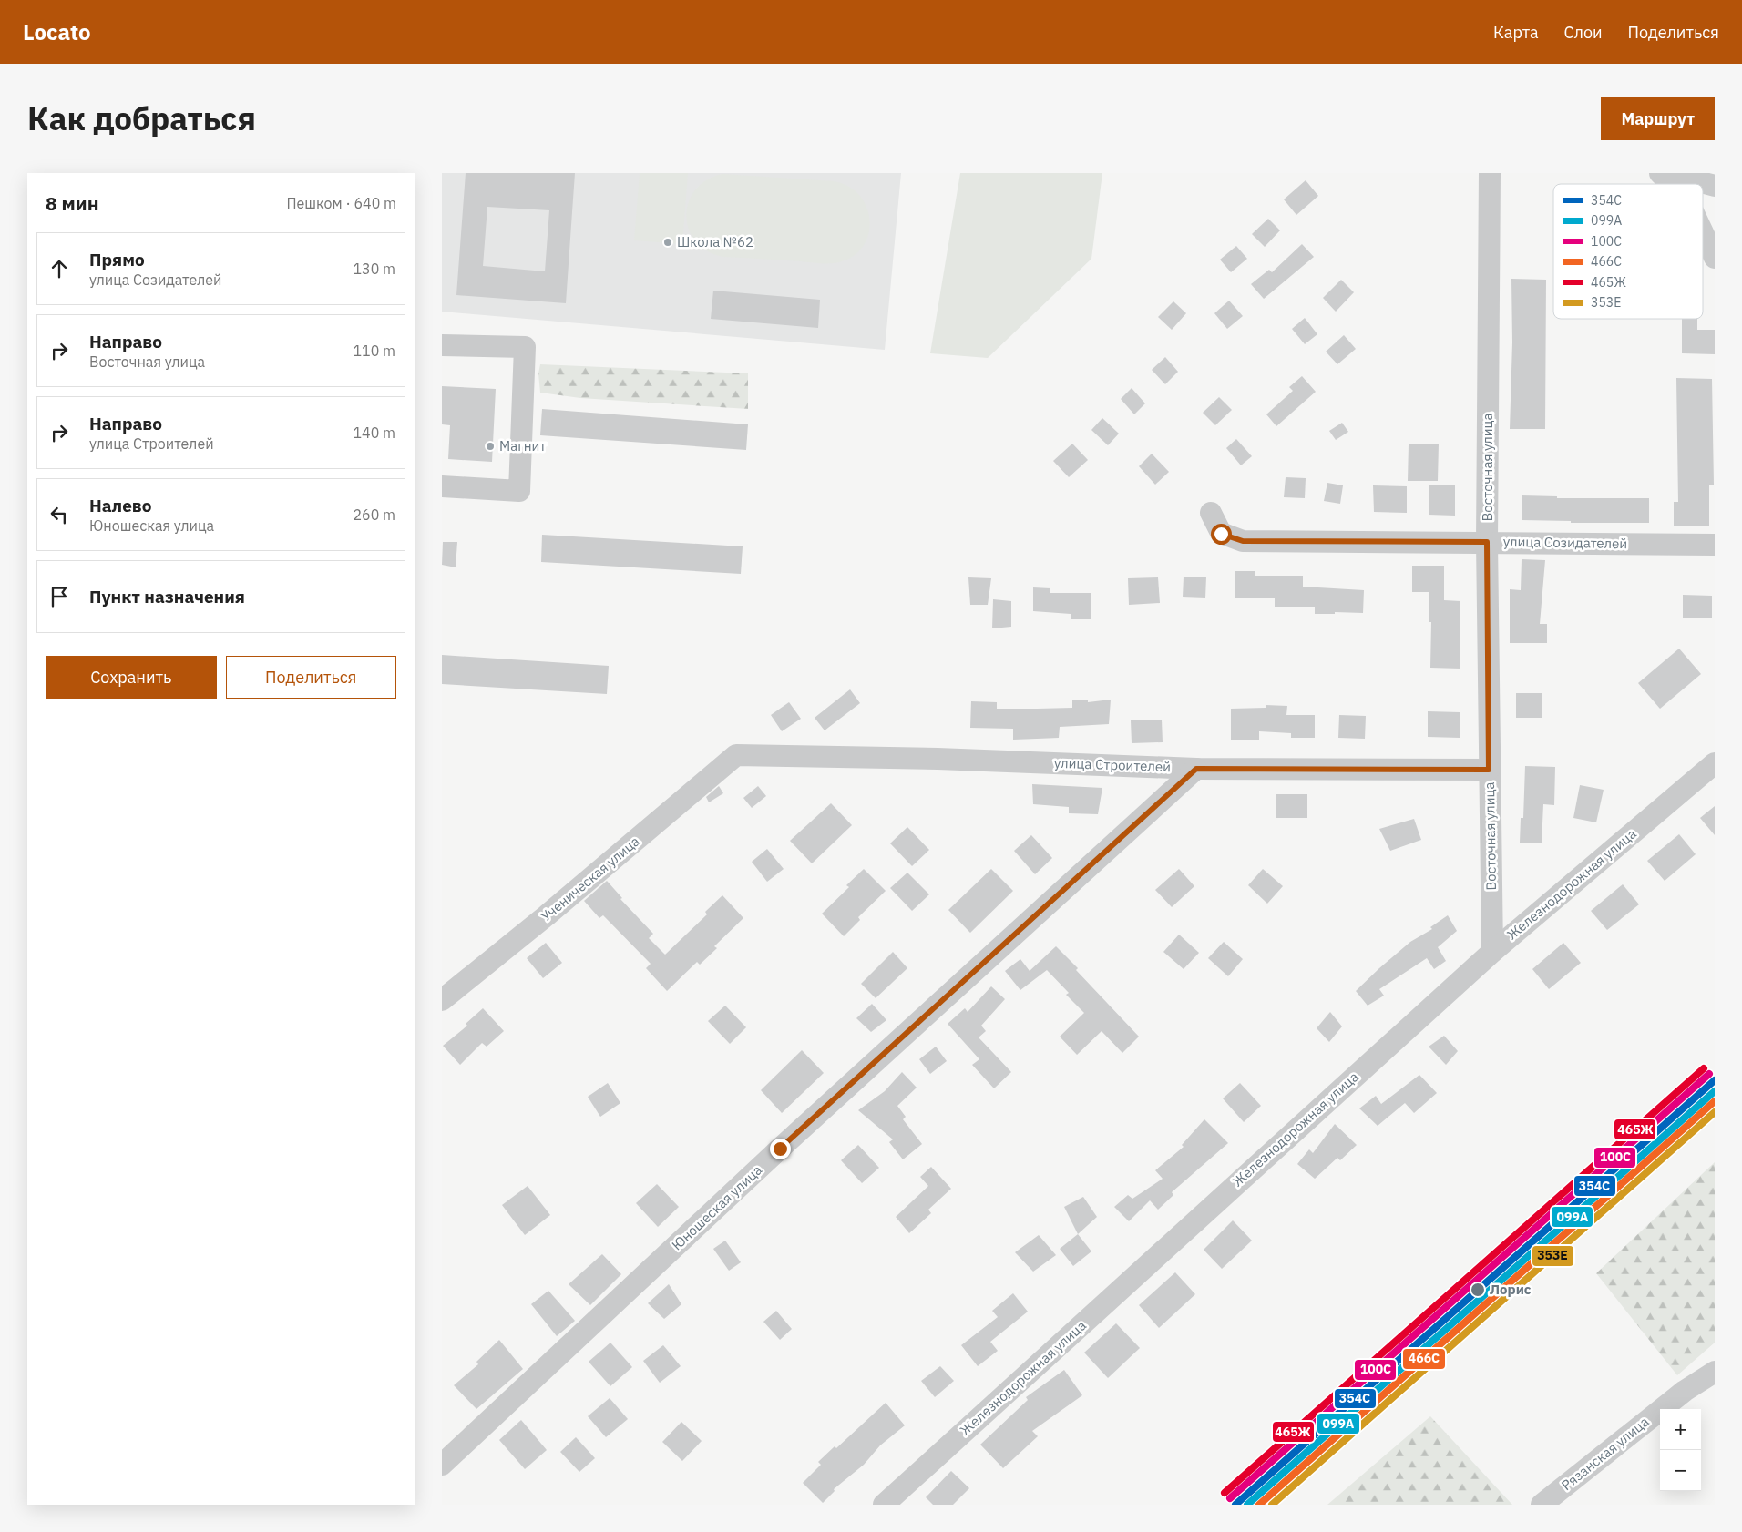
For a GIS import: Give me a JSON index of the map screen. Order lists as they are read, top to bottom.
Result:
{
  "streets": {
    "street": [
      "Восточная улица",
      "улица Созидателей",
      "улица Строителей",
      "Ученическая улица",
      "Железнодорожная улица",
      "Юношеская улица",
      "Рязанская улица"
    ]
  },
  "crossings": [
    ["Восточная улица", "улица Созидателей"],
    ["Восточная улица", "улица Строителей"],
    ["Восточная улица", "Железнодорожная улица"],
    ["улица Строителей", "Ученическая улица"],
    ["улица Строителей", "Юношеская улица"]
  ],
  "places": ["Школа №62", "Магнит", "Лорис"],
  "lines": [
    "transit line 465Ж",
    "transit line 100C",
    "transit line 354С",
    "transit line 099А",
    "transit line 466С",
    "transit line 353Е"
  ],
  "legend": [
    "354С",
    "099А",
    "100C",
    "466С",
    "465Ж",
    "353Е"
  ],
  "page": {
    "header": "Locato",
    "nav": ["Карта", "Слои", "Поделиться"],
    "title": "Как добраться",
    "buttons": [
      "Маршрут",
      ["Сохранить", "Поделиться"]
    ],
    "heading": ["8 мин", "Пешком · 640 m"],
    "list": [
      ["Прямо", "улица Созидателей", "130 m"],
      ["Направо", "Восточная улица", "110 m"],
      ["Направо", "улица Строителей", "140 m"],
      ["Налево", "Юношеская улица", "260 m"],
      "Пункт назначения"
    ],
    "map_buttons": ["+", "−"]
  }
}
